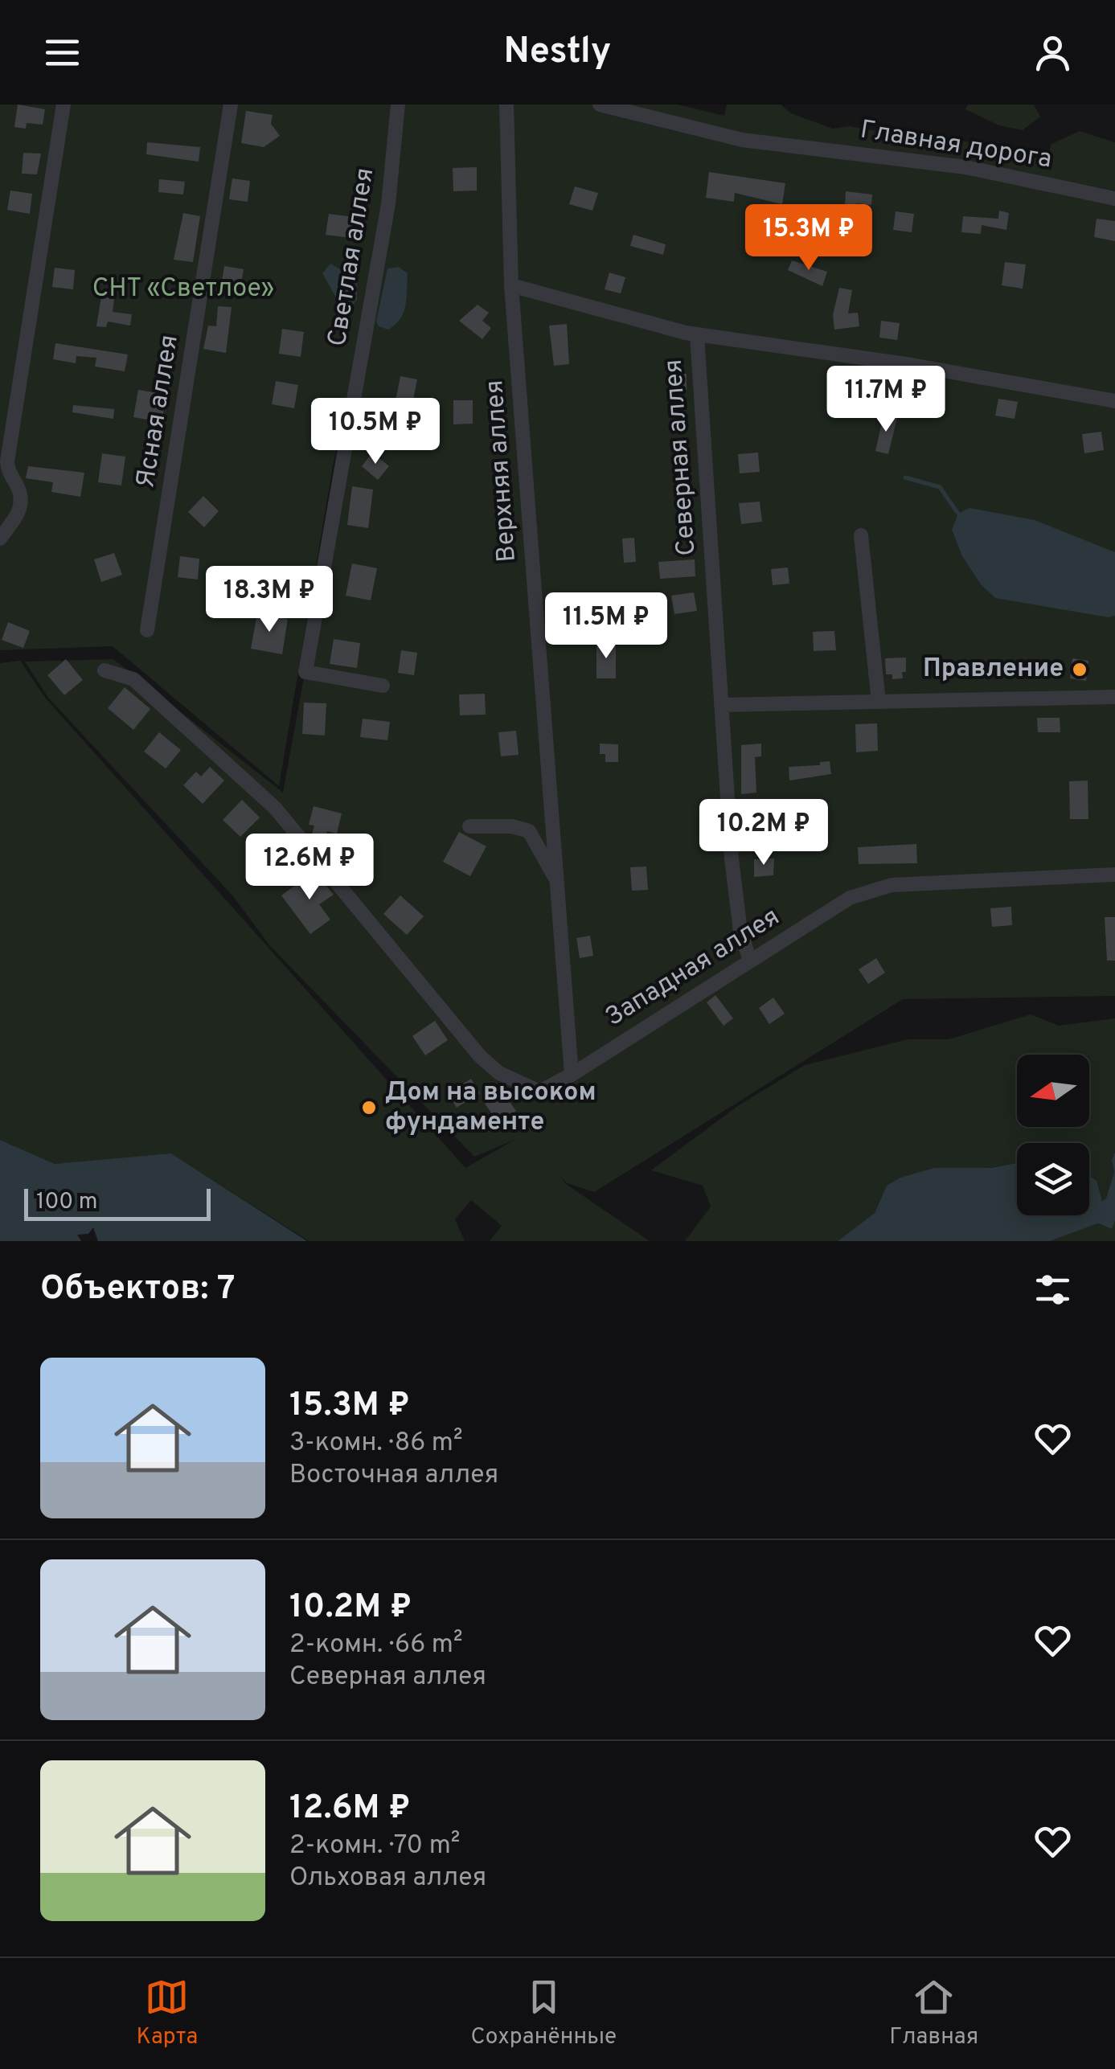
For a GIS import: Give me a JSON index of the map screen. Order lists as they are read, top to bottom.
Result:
{
  "streets": {
    "street": [
      "Главная дорога",
      "Светлая аллея",
      "Ясная аллея",
      "Северная аллея",
      "Верхняя аллея",
      "Западная аллея"
    ]
  },
  "crossings": [
    ["Северная аллея", "Западная аллея"],
    ["Верхняя аллея", "Западная аллея"]
  ],
  "parks": ["СНТ «Светлое»"],
  "places": ["Правление", "Дом на высоком фундаменте"],
  "scale_bar": "100 m",
  "north": "left",
  "page": {
    "header": "Nestly",
    "price": [
      "15.3M ₽",
      "11.7M ₽",
      "10.5M ₽",
      "18.3M ₽",
      "11.5M ₽",
      "10.2M ₽",
      "12.6M ₽"
    ],
    "scale": "100 m",
    "heading": "Объектов: 7",
    "list": [
      {
        "name": "15.3M ₽",
        "note": "3-комн. · 86 m² · Восточная аллея"
      },
      {
        "name": "10.2M ₽",
        "note": "2-комн. · 66 m² · Северная аллея"
      },
      {
        "name": "12.6M ₽",
        "note": "2-комн. · 70 m² · Ольховая аллея"
      }
    ],
    "tabs": ["Карта", "Сохранённые", "Главная"]
  }
}
